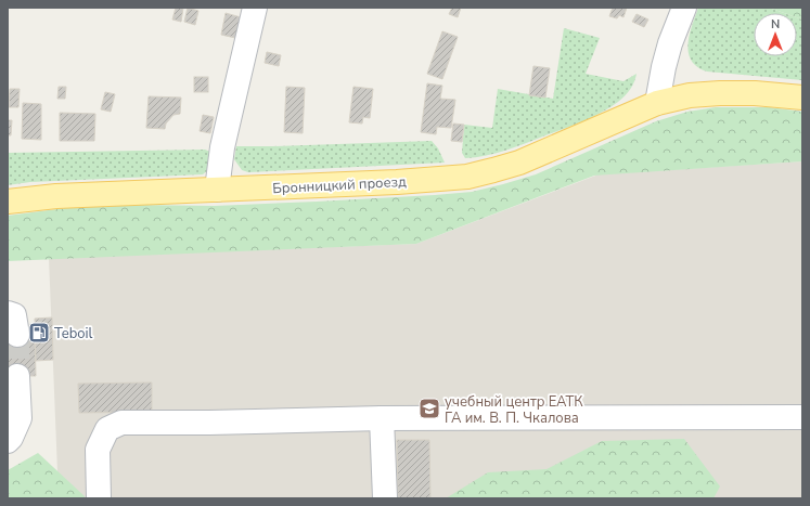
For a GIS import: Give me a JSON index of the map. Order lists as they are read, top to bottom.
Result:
{
  "streets": {
    "main road": ["Бронницкий проезд"]
  },
  "places": {
    "fuel station": ["Teboil"],
    "school or university": ["учебный центр ЕАТК ГА им. В. П. Чкалова"]
  },
  "north": "top"
}
